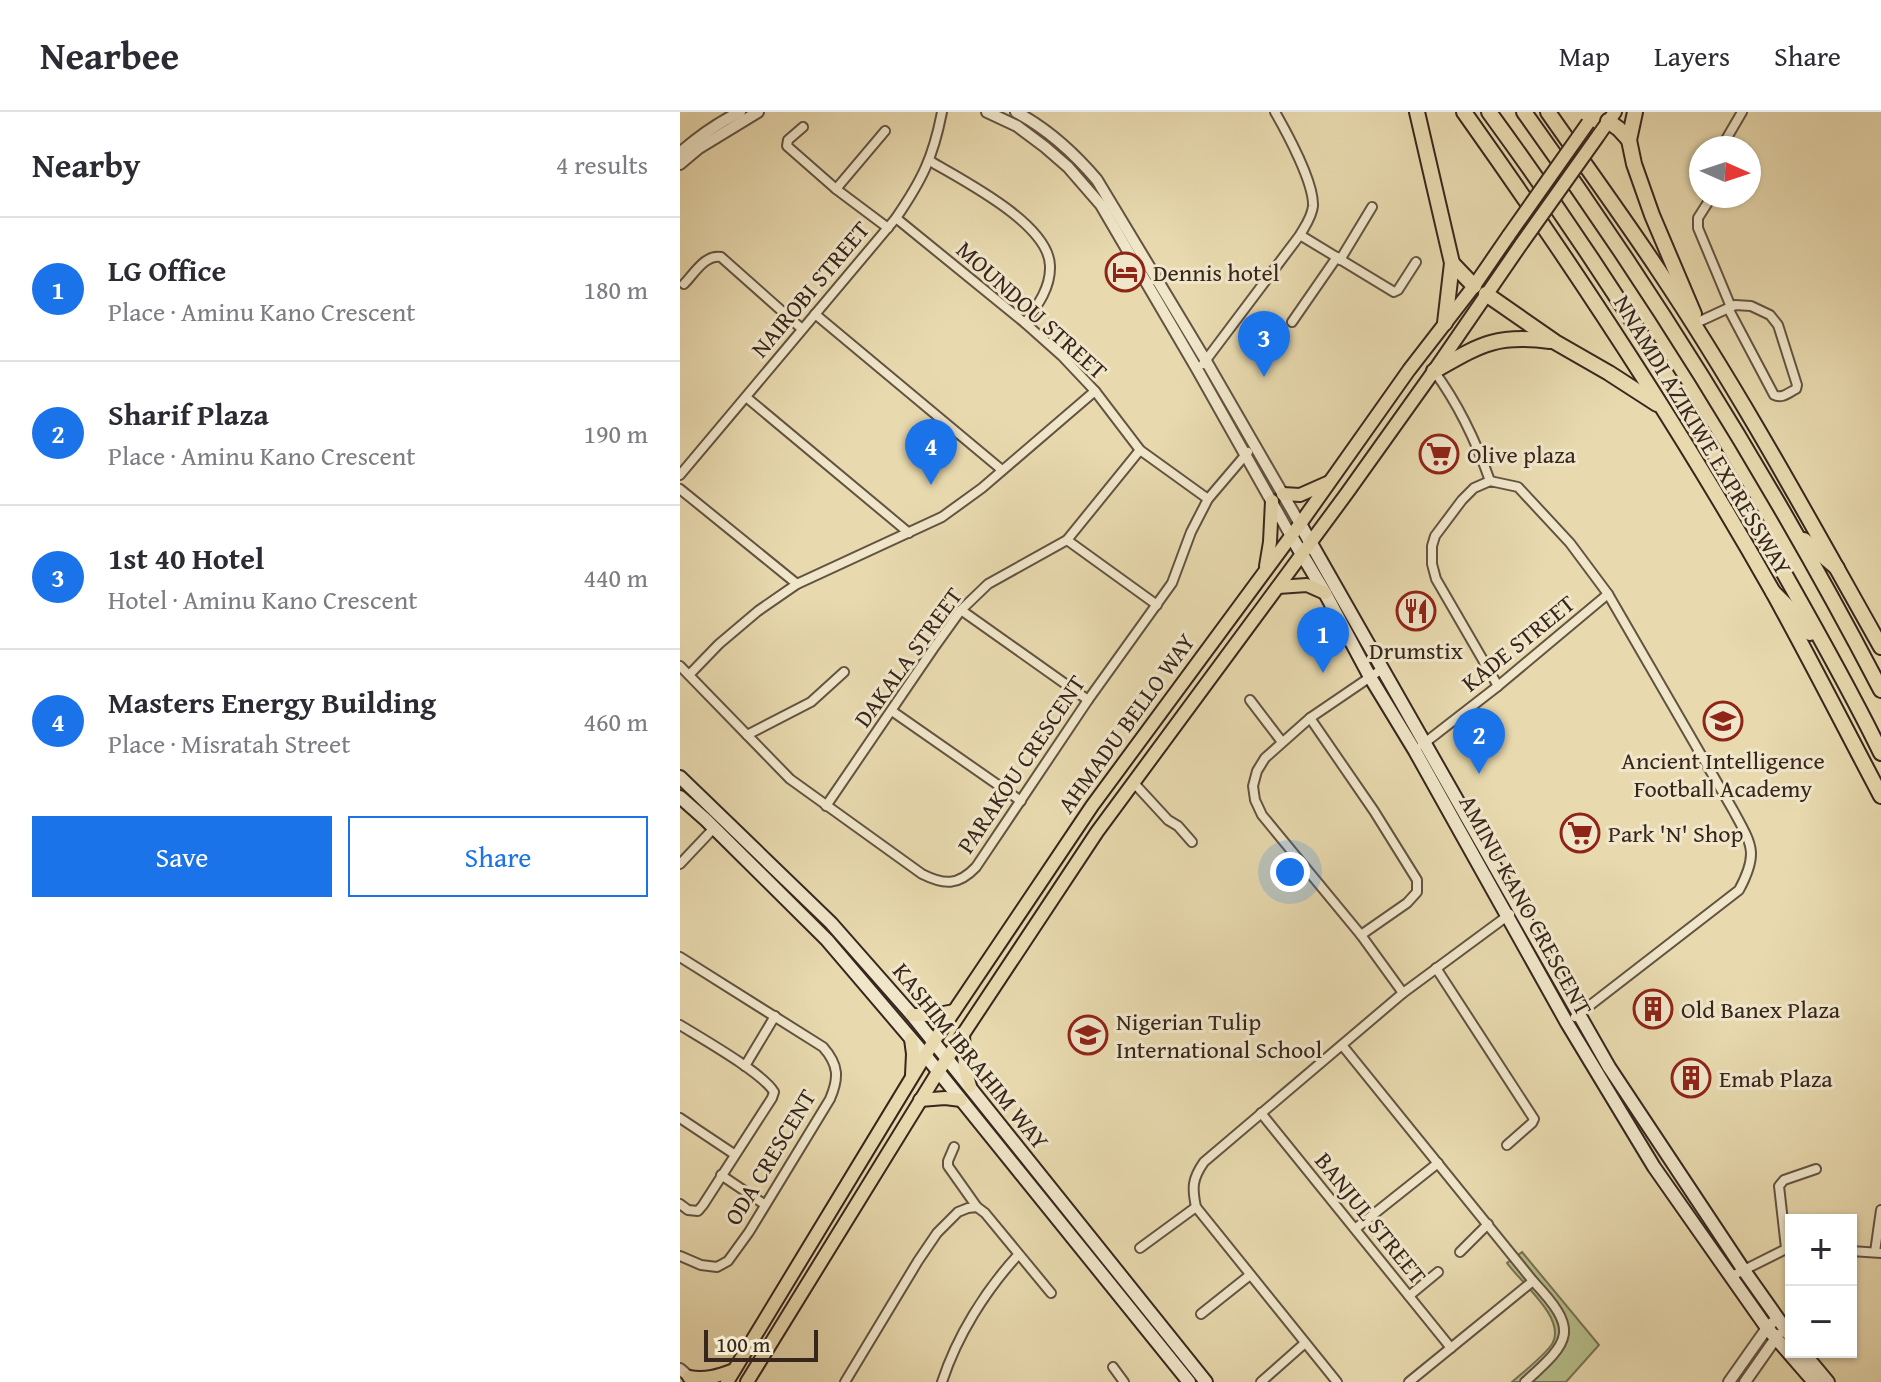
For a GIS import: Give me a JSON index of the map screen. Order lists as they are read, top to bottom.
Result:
{
  "streets": {
    "highway": ["NNAMDI AZIKIWE EXPRESSWAY"],
    "main road": ["AHMADU BELLO WAY", "AMINU KANO CRESCENT", "KASHIM IBRAHIM WAY"],
    "street": [
      "NAIROBI STREET",
      "MOUNDOU STREET",
      "KADE STREET",
      "DAKALA STREET",
      "PARAKOU CRESCENT",
      "ODA CRESCENT",
      "BANJUL STREET"
    ]
  },
  "crossings": [
    ["NAIROBI STREET", "MOUNDOU STREET"],
    ["MOUNDOU STREET", "DAKALA STREET"],
    ["MOUNDOU STREET", "PARAKOU CRESCENT"],
    ["KADE STREET", "AMINU KANO CRESCENT"],
    ["DAKALA STREET", "PARAKOU CRESCENT"],
    ["AHMADU BELLO WAY", "AMINU KANO CRESCENT"],
    ["AHMADU BELLO WAY", "KASHIM IBRAHIM WAY"],
    ["PARAKOU CRESCENT", "AMINU KANO CRESCENT"]
  ],
  "places": {
    "hotel": ["Dennis hotel"],
    "supermarket": ["Olive plaza", "Park 'N' Shop"],
    "restaurant": ["Drumstix"],
    "school or university": ["Ancient Intelligence Football Academy", "Nigerian Tulip International School"],
    "building": ["Old Banex Plaza", "Emab Plaza"]
  },
  "scale_bar": "100 m",
  "north": "right",
  "page": {
    "header": "Nearbee",
    "nav": ["Map", "Layers", "Share"],
    "heading": ["Nearby", "4 results"],
    "list": [
      {
        "mark": "1",
        "name": "LG Office",
        "note": "Place · Aminu Kano Crescent",
        "value": "180 m"
      },
      {
        "mark": "2",
        "name": "Sharif Plaza",
        "note": "Place · Aminu Kano Crescent",
        "value": "190 m"
      },
      {
        "mark": "3",
        "name": "1st 40 Hotel",
        "note": "Hotel · Aminu Kano Crescent",
        "value": "440 m"
      },
      {
        "mark": "4",
        "name": "Masters Energy Building",
        "note": "Place · Misratah Street",
        "value": "460 m"
      }
    ],
    "pins": [
      "3",
      "4",
      "1",
      "2"
    ],
    "buttons": ["Save", "Share"],
    "map_buttons": ["+", "−"],
    "scale": "100 m"
  }
}
